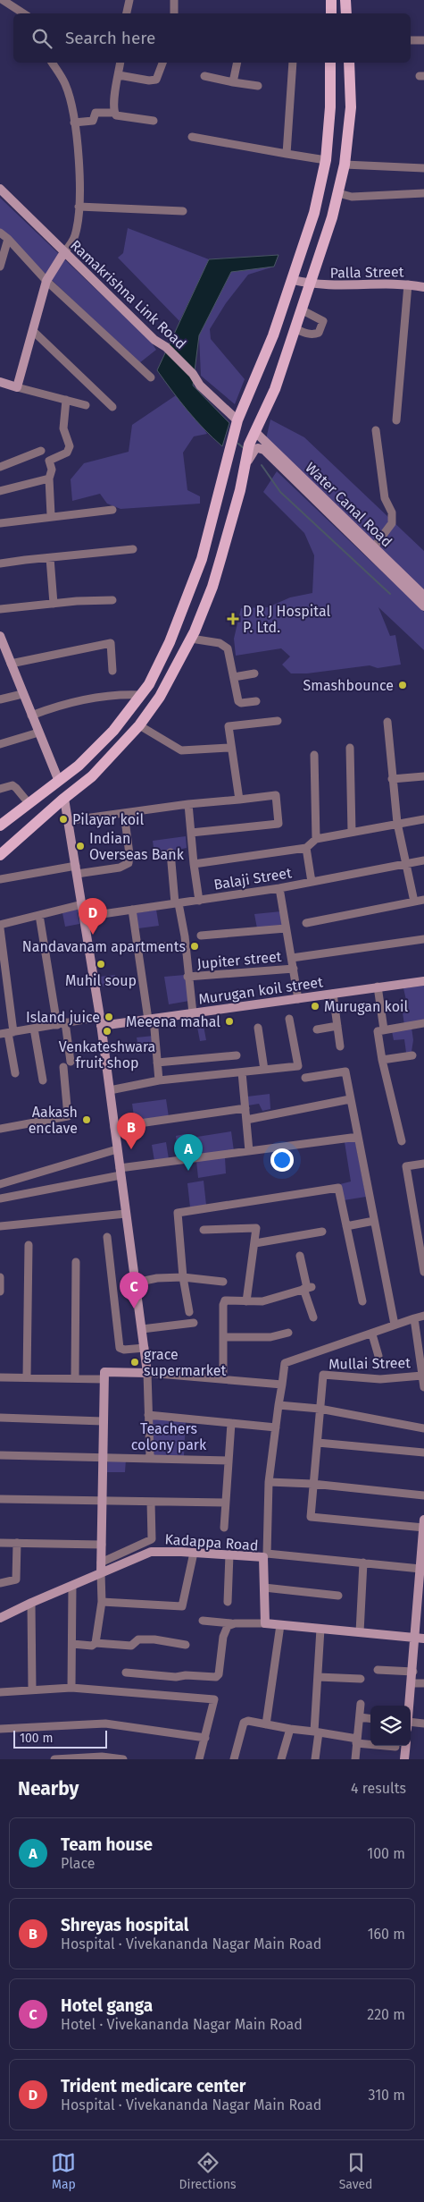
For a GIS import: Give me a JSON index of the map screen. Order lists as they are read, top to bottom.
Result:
{
  "streets": {
    "main road": [
      "Palla Street",
      "Ramakrishna Link Road",
      "Water Canal Road",
      "Murugan koil street",
      "Kadappa Road"
    ],
    "street": ["Balaji Street", "Jupiter street", "Mullai Street"]
  },
  "parks": ["Teachers colony park"],
  "places": {
    "health": ["D R J Hospital P. Ltd."],
    "other": [
      "Smashbounce",
      "Pilayar koil",
      "Indian Overseas Bank",
      "Nandavanam apartments",
      "Muhil soup",
      "Murugan koil",
      "Island juice",
      "Meeena mahal",
      "Venkateshwara fruit shop",
      "Aakash enclave",
      "grace supermarket"
    ]
  },
  "scale_bar": "100 m",
  "page": {
    "search": "Search here",
    "pins": [
      "D",
      "B",
      "A",
      "C"
    ],
    "scale": "100 m",
    "heading": ["Nearby", "4 results"],
    "list": [
      {
        "mark": "A",
        "name": "Team house",
        "note": "Place",
        "value": "100 m"
      },
      {
        "mark": "B",
        "name": "Shreyas hospital",
        "note": "Hospital · Vivekananda Nagar Main Road",
        "value": "160 m"
      },
      {
        "mark": "C",
        "name": "Hotel ganga",
        "note": "Hotel · Vivekananda Nagar Main Road",
        "value": "220 m"
      },
      {
        "mark": "D",
        "name": "Trident medicare center",
        "note": "Hospital · Vivekananda Nagar Main Road",
        "value": "310 m"
      }
    ],
    "nav": ["Map", "Directions", "Saved"]
  }
}
